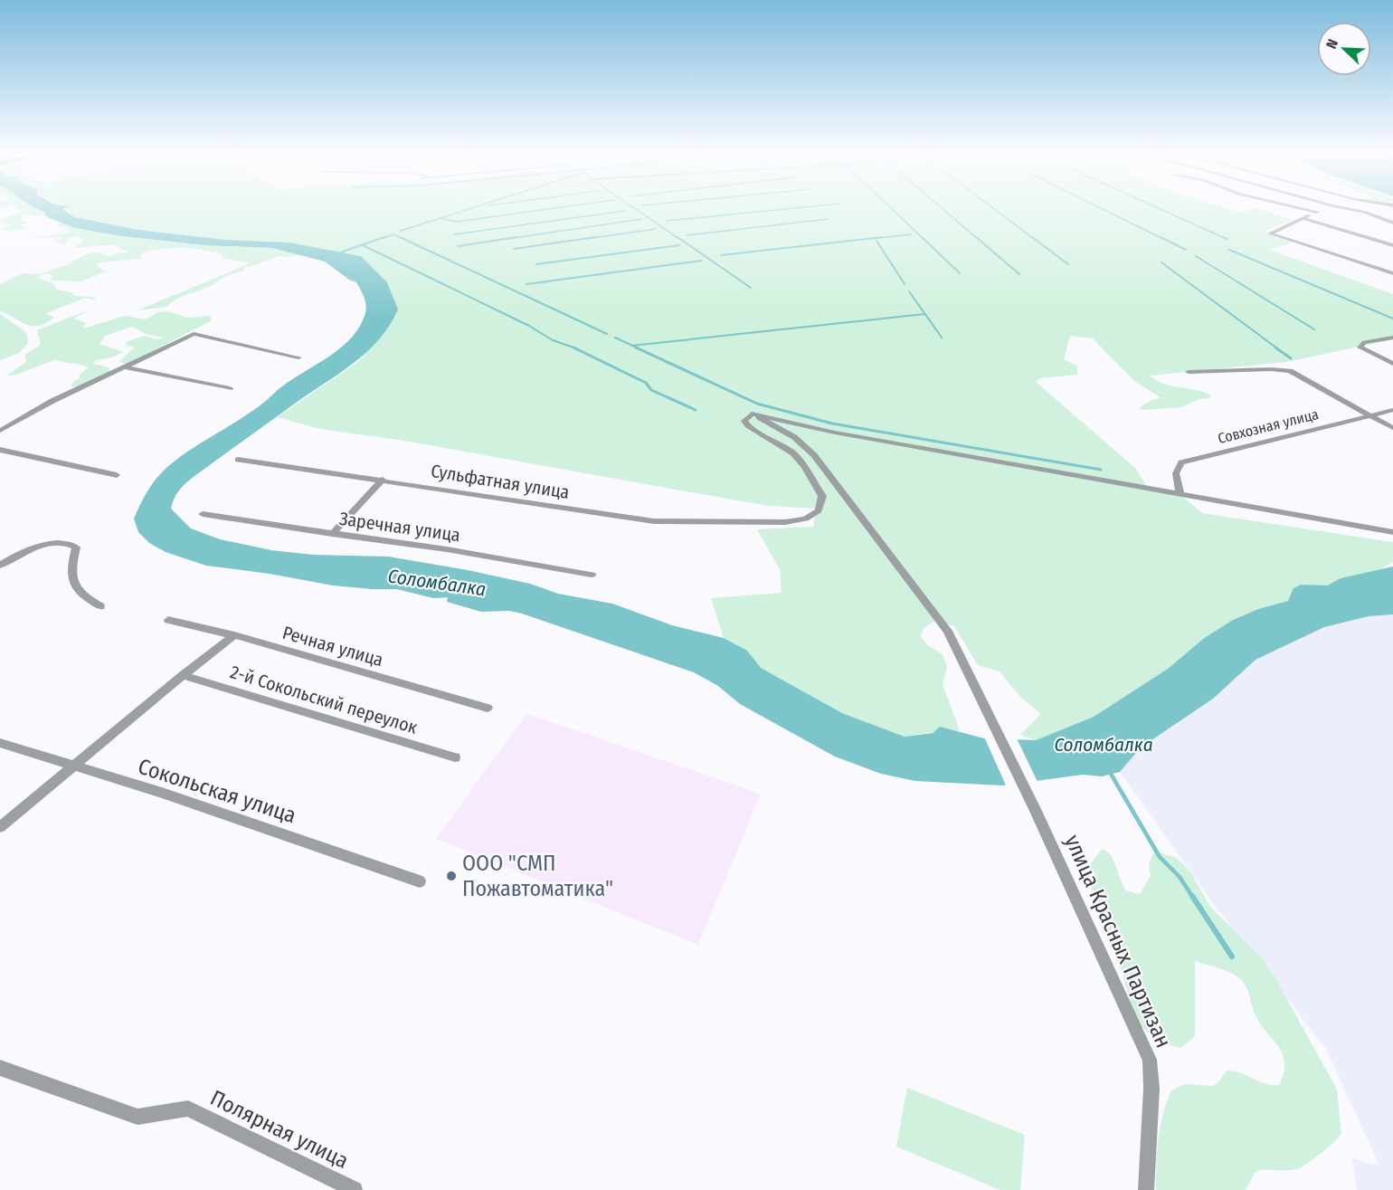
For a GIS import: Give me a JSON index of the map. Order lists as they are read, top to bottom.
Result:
{
  "streets": {
    "street": [
      "Совхозная улица",
      "Сульфатная улица",
      "Заречная улица",
      "Речная улица",
      "2-й Сокольский переулок",
      "Сокольская улица",
      "улица Красных Партизан",
      "Полярная улица"
    ]
  },
  "crossings": [
    ["Сульфатная улица", "улица Красных Партизан"]
  ],
  "water": ["Соломбалка"],
  "places": ["ООО \"СМП Пожавтоматика\""],
  "north": "top left"
}
